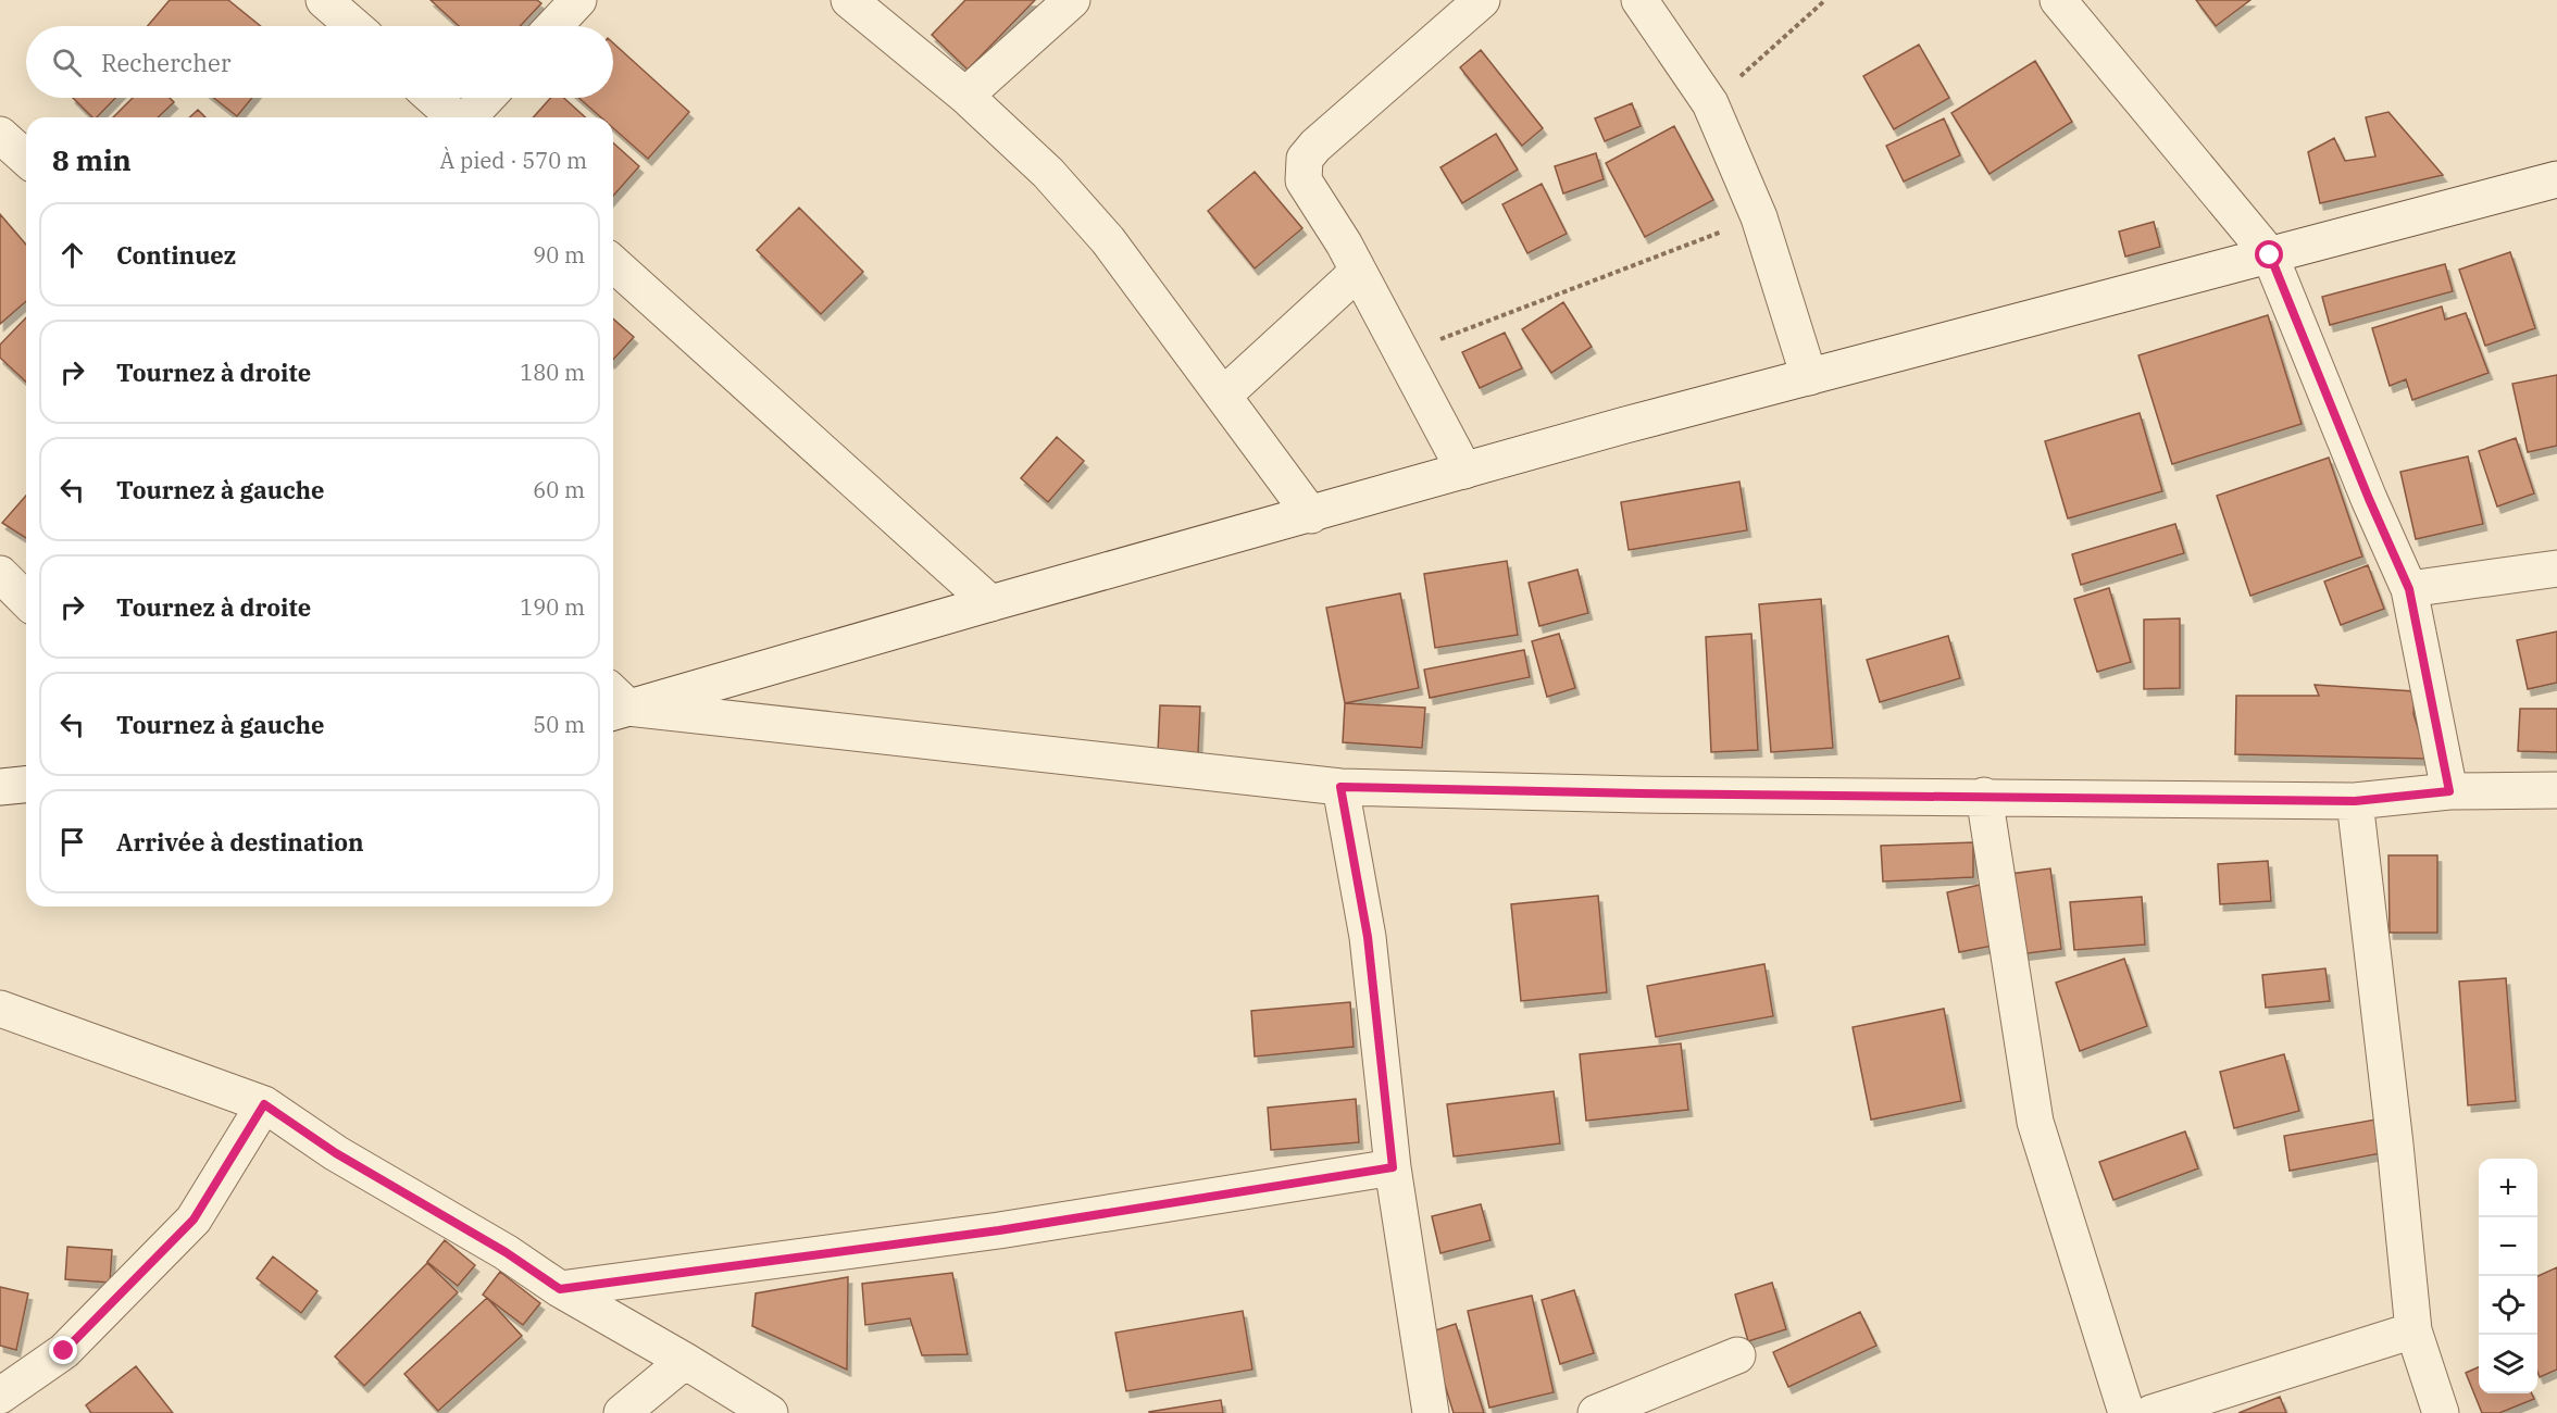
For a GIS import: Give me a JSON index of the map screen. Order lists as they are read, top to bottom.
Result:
{
  "page": {
    "search": "Rechercher",
    "heading": ["8 min", "À pied · 570 m"],
    "list": [
      ["Continuez", "90 m"],
      ["Tournez à droite", "180 m"],
      ["Tournez à gauche", "60 m"],
      ["Tournez à droite", "190 m"],
      ["Tournez à gauche", "50 m"],
      "Arrivée à destination"
    ],
    "map_buttons": ["+", "−"]
  }
}
